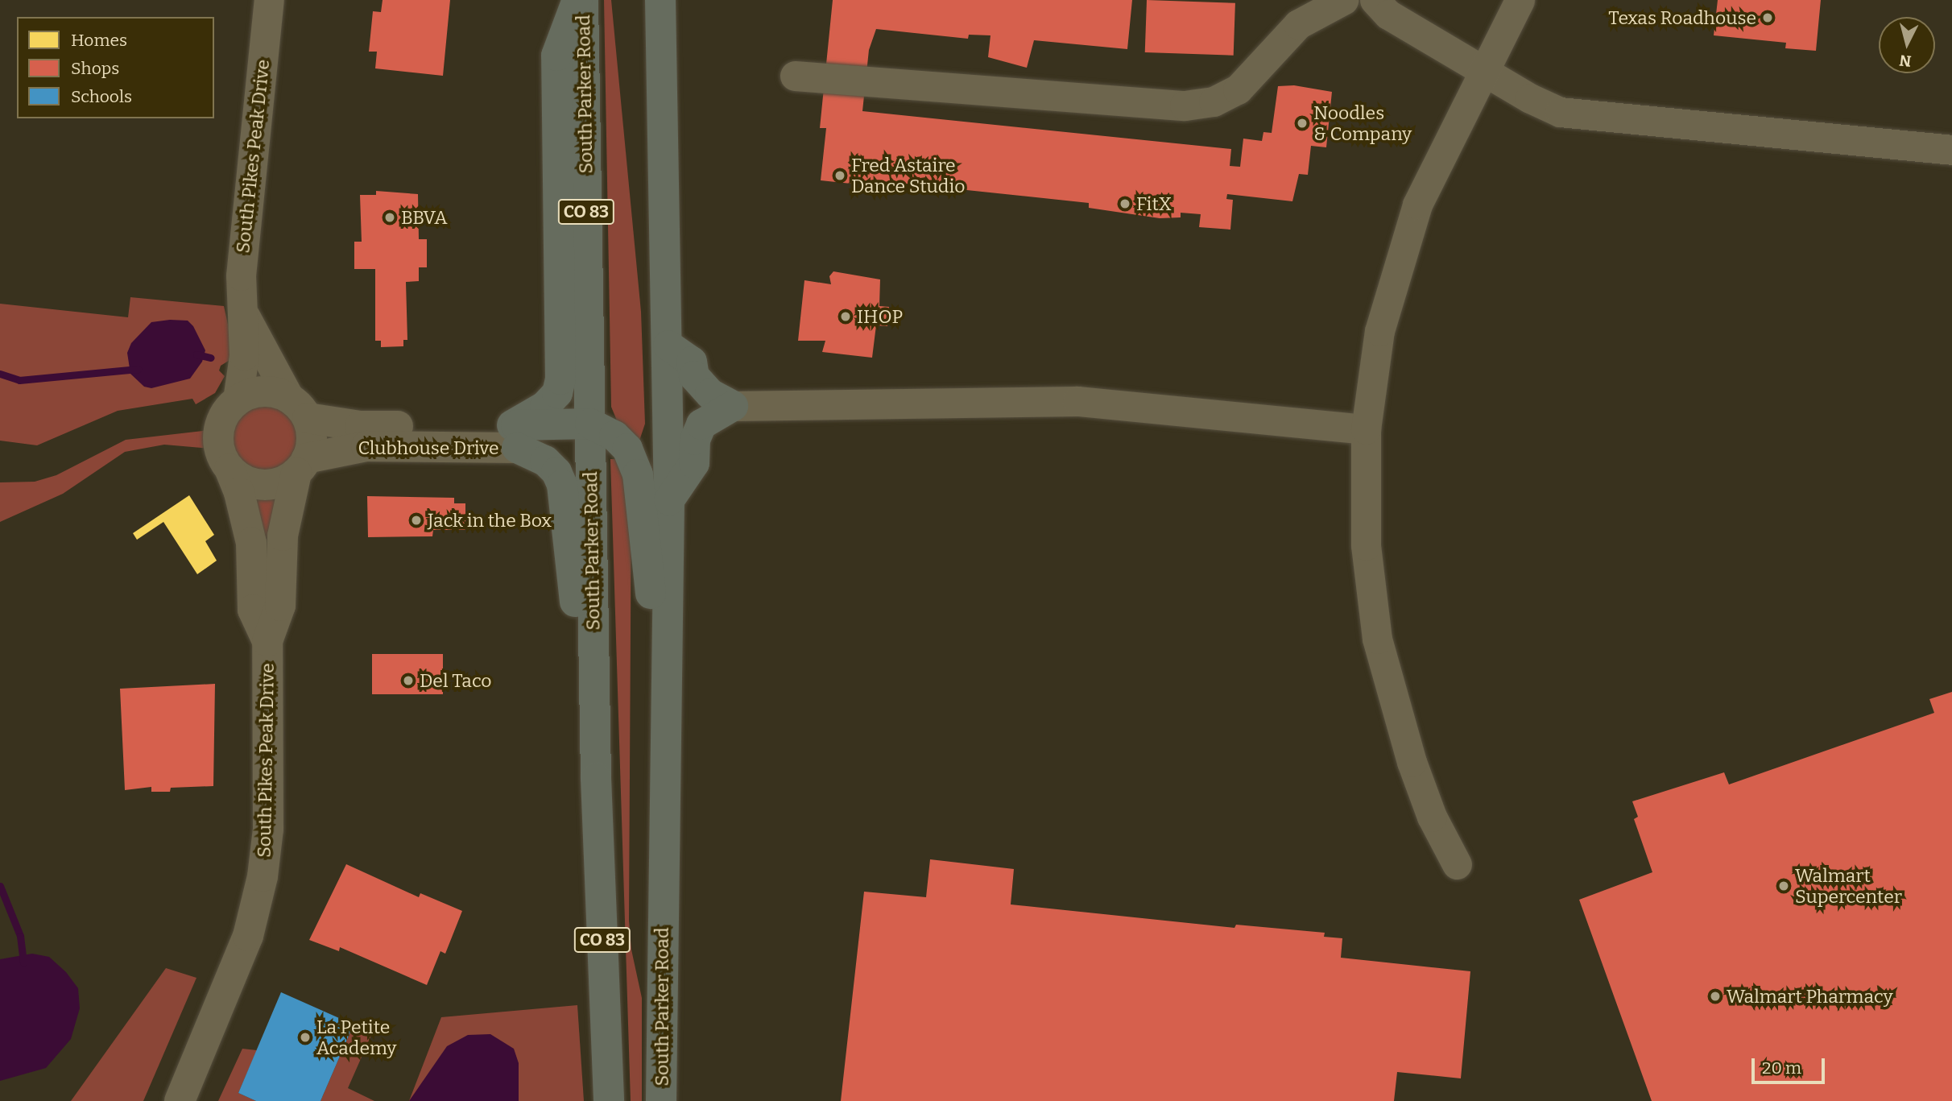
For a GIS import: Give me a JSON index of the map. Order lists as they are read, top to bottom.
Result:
{
  "streets": {
    "highway": ["South Parker Road", "CO 83"],
    "street": ["South Pikes Peak Drive", "Clubhouse Drive"]
  },
  "crossings": [
    ["South Pikes Peak Drive", "Clubhouse Drive"]
  ],
  "places": [
    "Texas Roadhouse",
    "Noodles & Company",
    "Fred Astaire Dance Studio",
    "FitX",
    "BBVA",
    "IHOP",
    "Jack in the Box",
    "Del Taco",
    "Walmart Supercenter",
    "Walmart Pharmacy",
    "La Petite Academy"
  ],
  "legend": ["Homes", "Shops", "Schools"],
  "scale_bar": "20 m",
  "north": "bottom"
}
